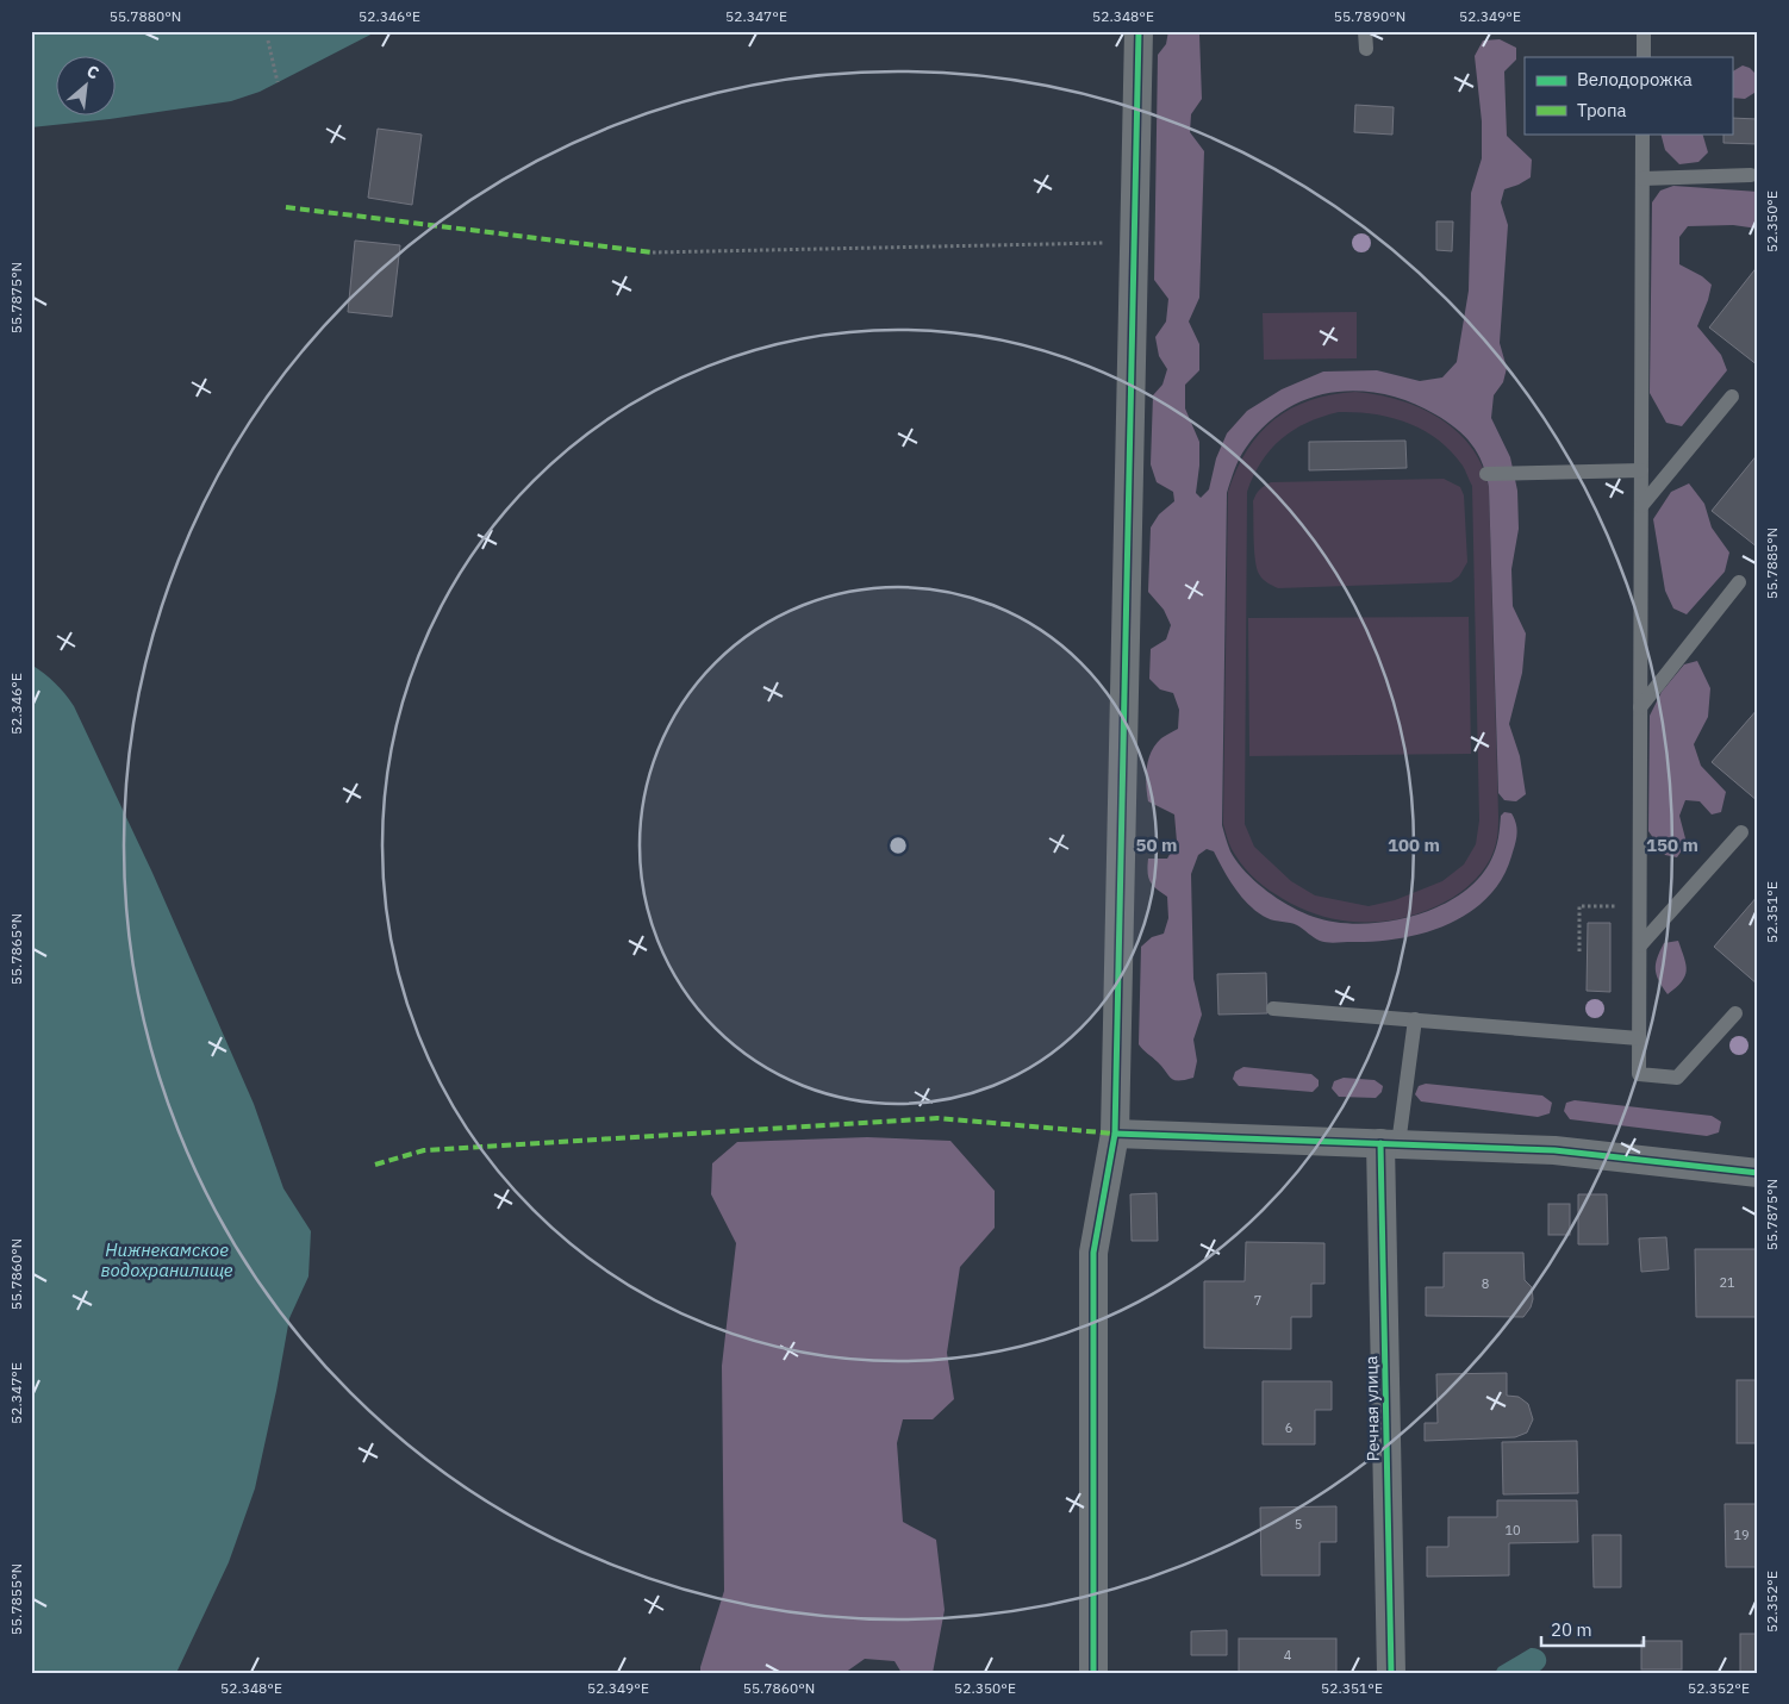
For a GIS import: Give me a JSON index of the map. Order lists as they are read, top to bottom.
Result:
{
  "streets": {
    "street": ["Речная улица"]
  },
  "water": ["Нижнекамское водохранилище"],
  "house_numbers": [
    "21",
    "8",
    "7",
    "6",
    "5",
    "10",
    "19",
    "4"
  ],
  "legend": ["Велодорожка", "Тропа"],
  "scale_bar": "20 m",
  "north": "top right",
  "coordinates": [
    "55.7880°N",
    "52.346°E",
    "52.347°E",
    "52.348°E",
    "55.7890°N",
    "52.349°E",
    "52.350°E",
    "55.7875°N",
    "55.7885°N",
    "52.351°E",
    "55.7865°N",
    "55.7860°N",
    "55.7855°N",
    "52.352°E"
  ],
  "rings": ["50 m", "100 m", "150 m"]
}
